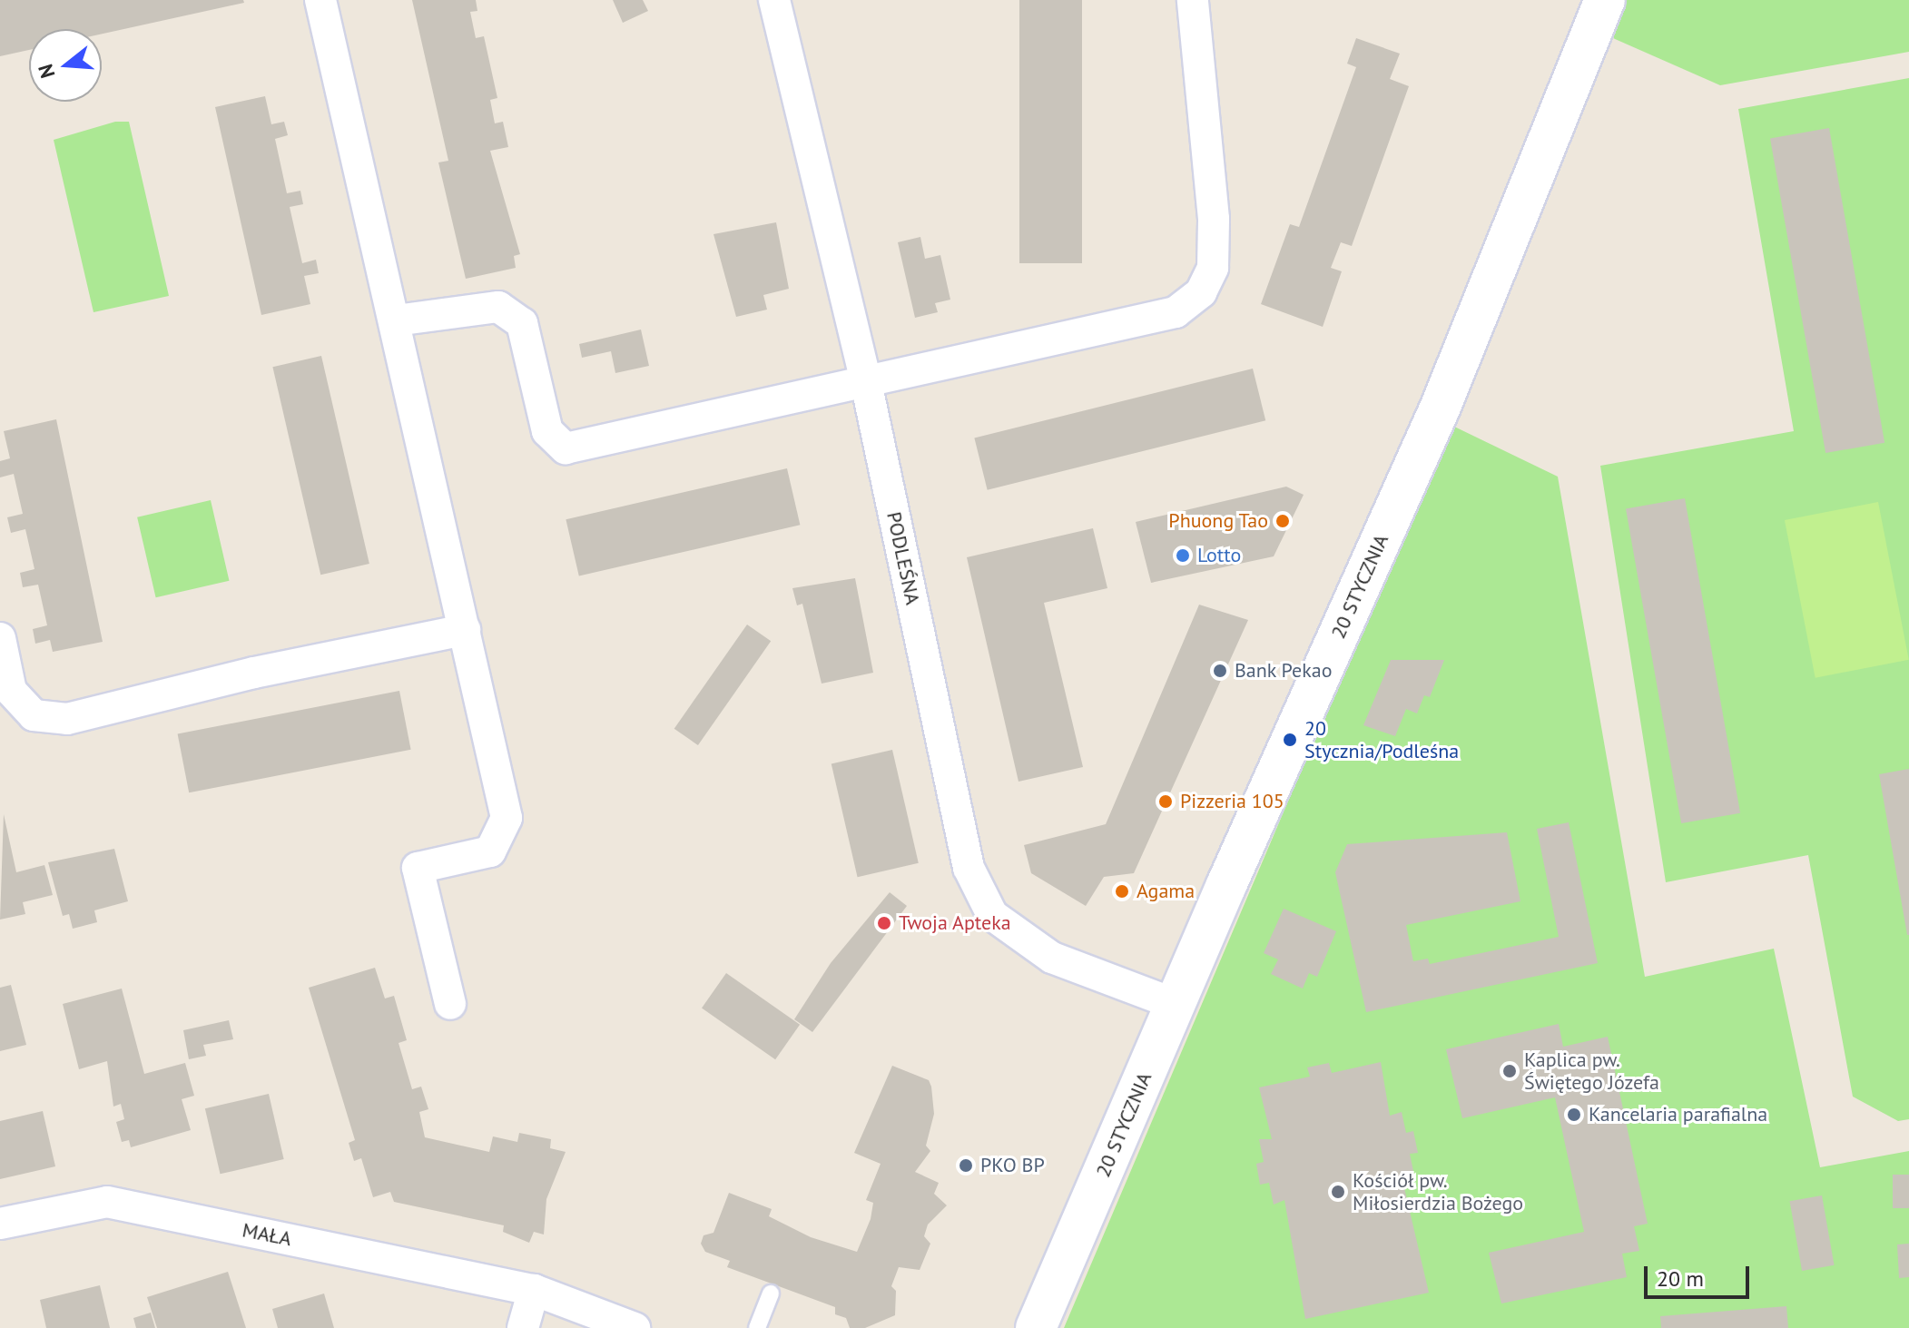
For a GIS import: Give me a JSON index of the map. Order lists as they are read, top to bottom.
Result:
{
  "streets": {
    "street": ["PODLEŚNA", "20 STYCZNIA", "MAŁA"]
  },
  "crossings": [
    ["PODLEŚNA", "20 STYCZNIA"]
  ],
  "places": [
    "Phuong Tao",
    "Lotto",
    "Bank Pekao",
    "20 Stycznia/Podleśna",
    "Pizzeria 105",
    "Agama",
    "Twoja Apteka",
    "Kaplica pw. Świętego Józefa",
    "Kancelaria parafialna",
    "PKO BP",
    "Kościół pw. Miłosierdzia Bożego"
  ],
  "scale_bar": "20 m",
  "north": "left"
}
